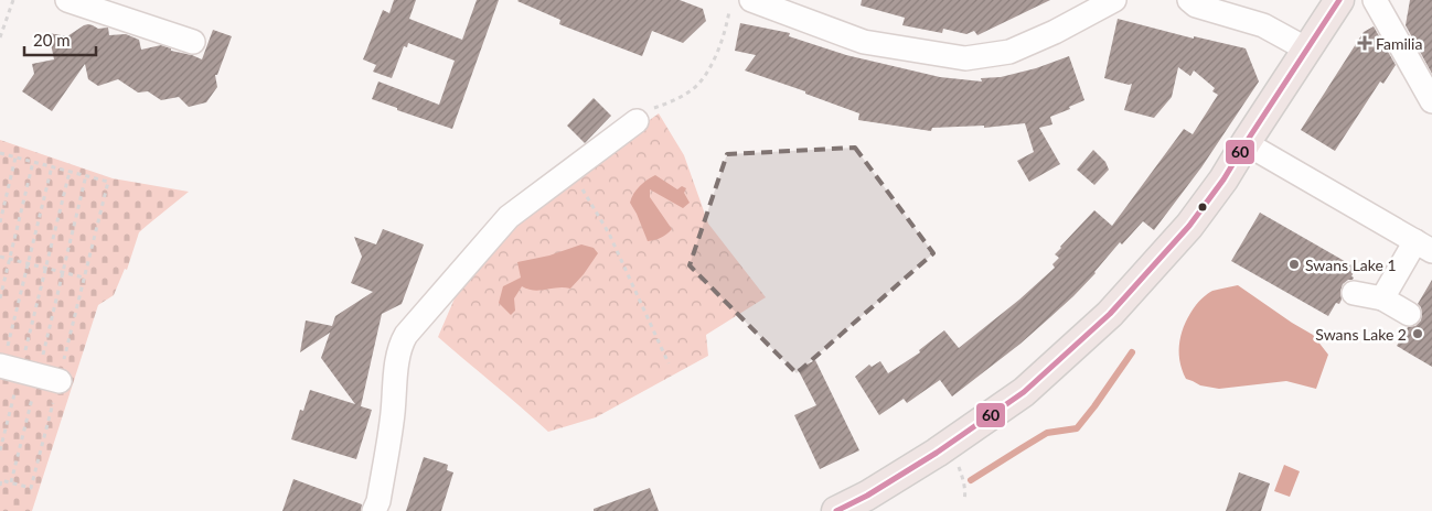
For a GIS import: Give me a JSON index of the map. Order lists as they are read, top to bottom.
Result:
{
  "places": {
    "health": ["Familia"],
    "other": ["Swans Lake 1", "Swans Lake 2"]
  },
  "lines": ["transit line 60"],
  "scale_bar": "20 m"
}
